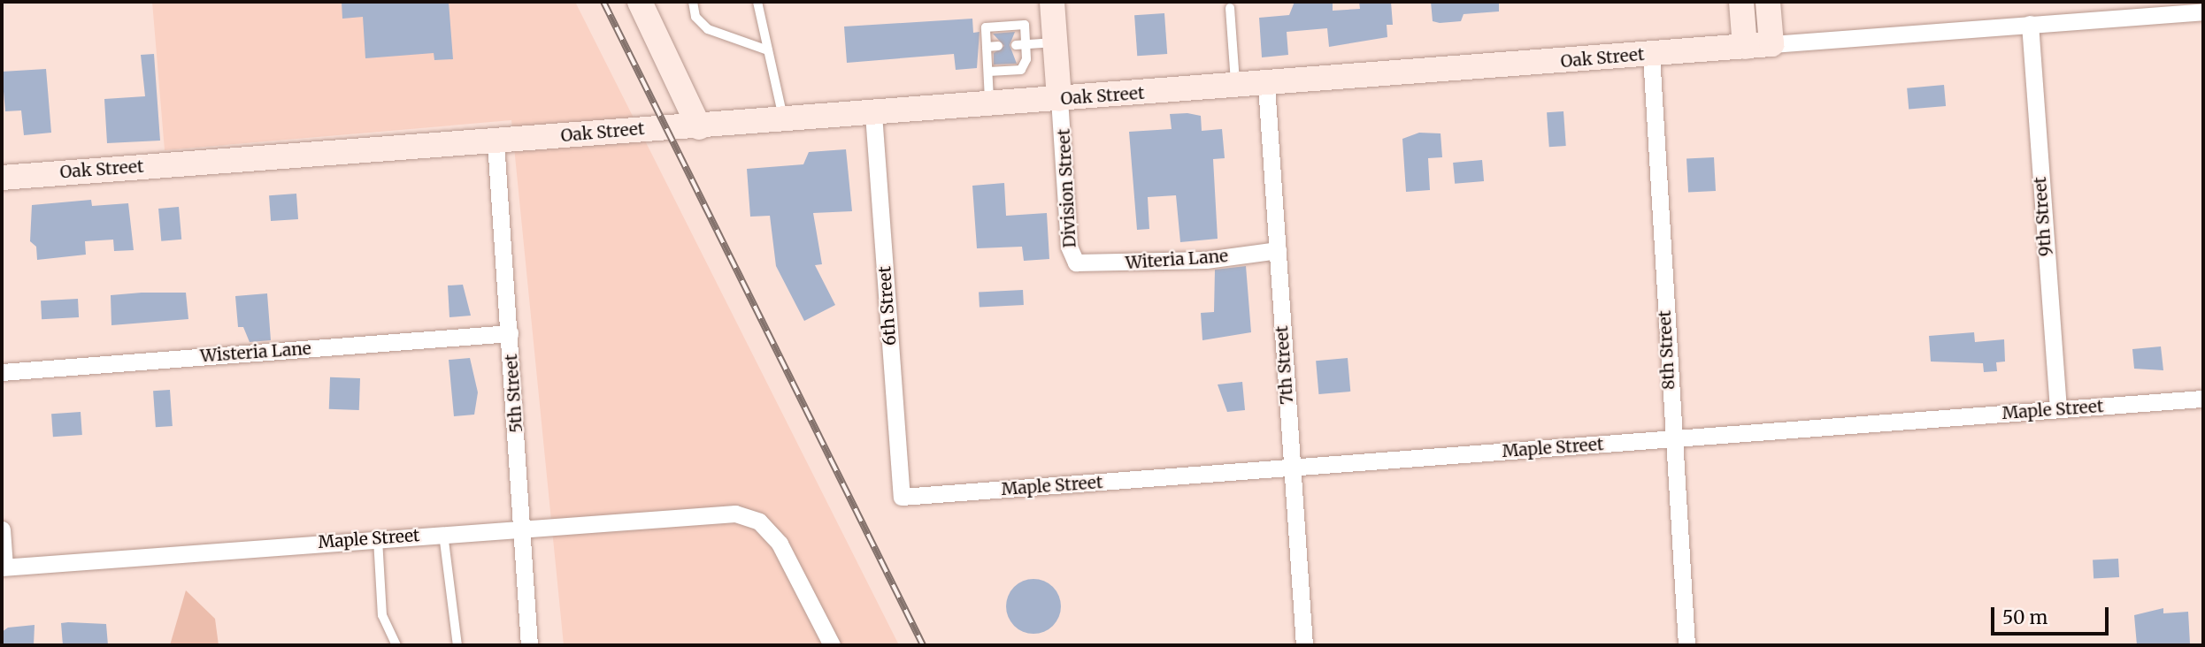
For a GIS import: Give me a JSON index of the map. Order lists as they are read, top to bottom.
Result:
{
  "streets": {
    "main road": ["Oak Street", "Division Street"],
    "street": [
      "9th Street",
      "Witeria Lane",
      "6th Street",
      "8th Street",
      "Wisteria Lane",
      "7th Street",
      "5th Street",
      "Maple Street"
    ]
  },
  "crossings": [
    ["Oak Street", "Division Street"],
    ["Oak Street", "9th Street"],
    ["Oak Street", "6th Street"],
    ["Oak Street", "8th Street"],
    ["Oak Street", "7th Street"],
    ["Oak Street", "5th Street"],
    ["Division Street", "Witeria Lane"],
    ["9th Street", "Maple Street"],
    ["Witeria Lane", "7th Street"],
    ["6th Street", "Maple Street"],
    ["8th Street", "Maple Street"],
    ["Wisteria Lane", "5th Street"],
    ["7th Street", "Maple Street"],
    ["5th Street", "Maple Street"]
  ],
  "scale_bar": "50 m"
}
